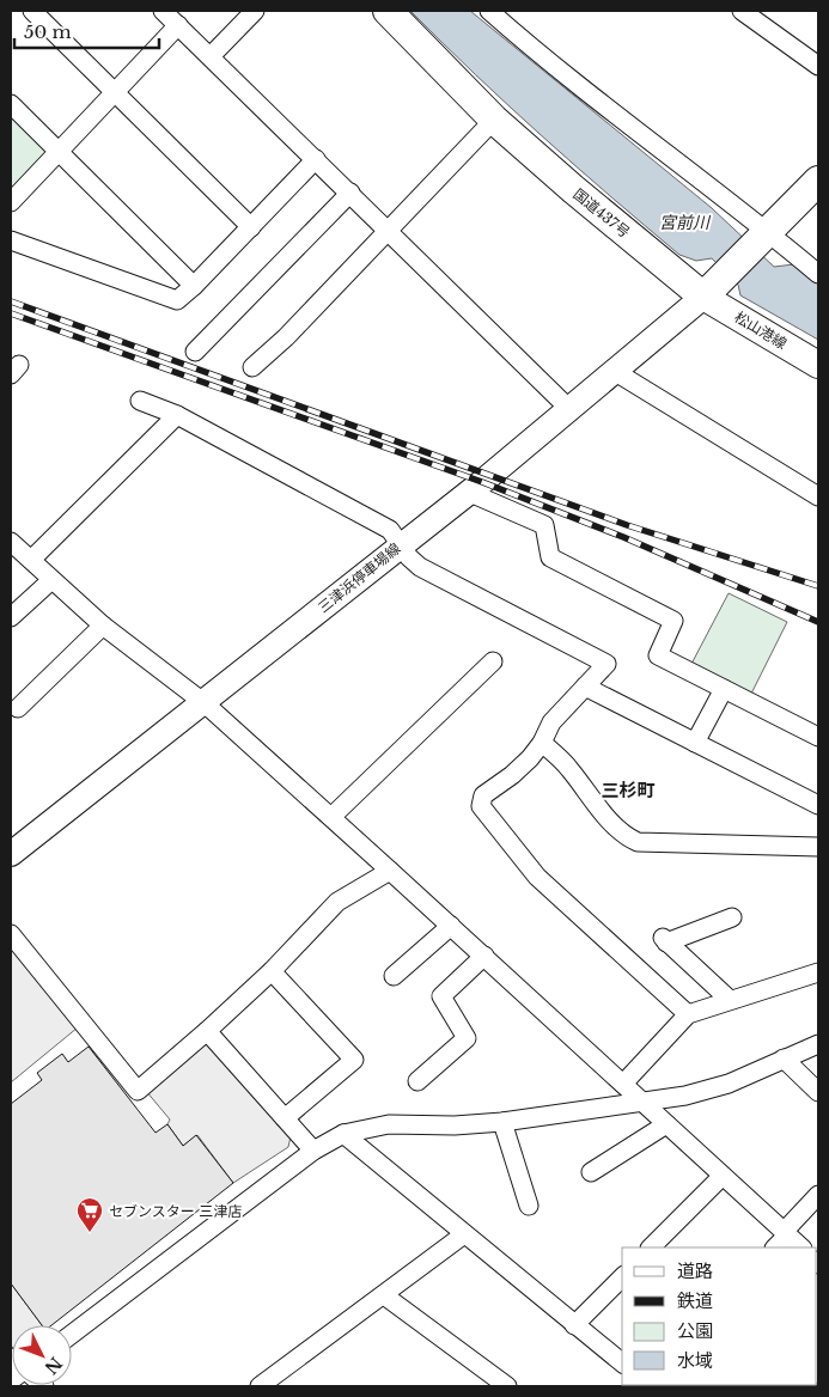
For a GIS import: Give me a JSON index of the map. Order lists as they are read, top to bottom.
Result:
{
  "streets": {
    "highway": ["国道437号"],
    "main road": ["松山港線", "三津浜停車場線"]
  },
  "crossings": [
    ["国道437号", "松山港線"],
    ["国道437号", "三津浜停車場線"],
    ["松山港線", "三津浜停車場線"]
  ],
  "districts": ["三杉町"],
  "water": ["宮前川"],
  "places": {
    "supermarket": ["セブンスター 三津店"]
  },
  "legend": [
    "道路",
    "鉄道",
    "公園",
    "水域"
  ],
  "scale_bar": "50 m",
  "north": "bottom right"
}
